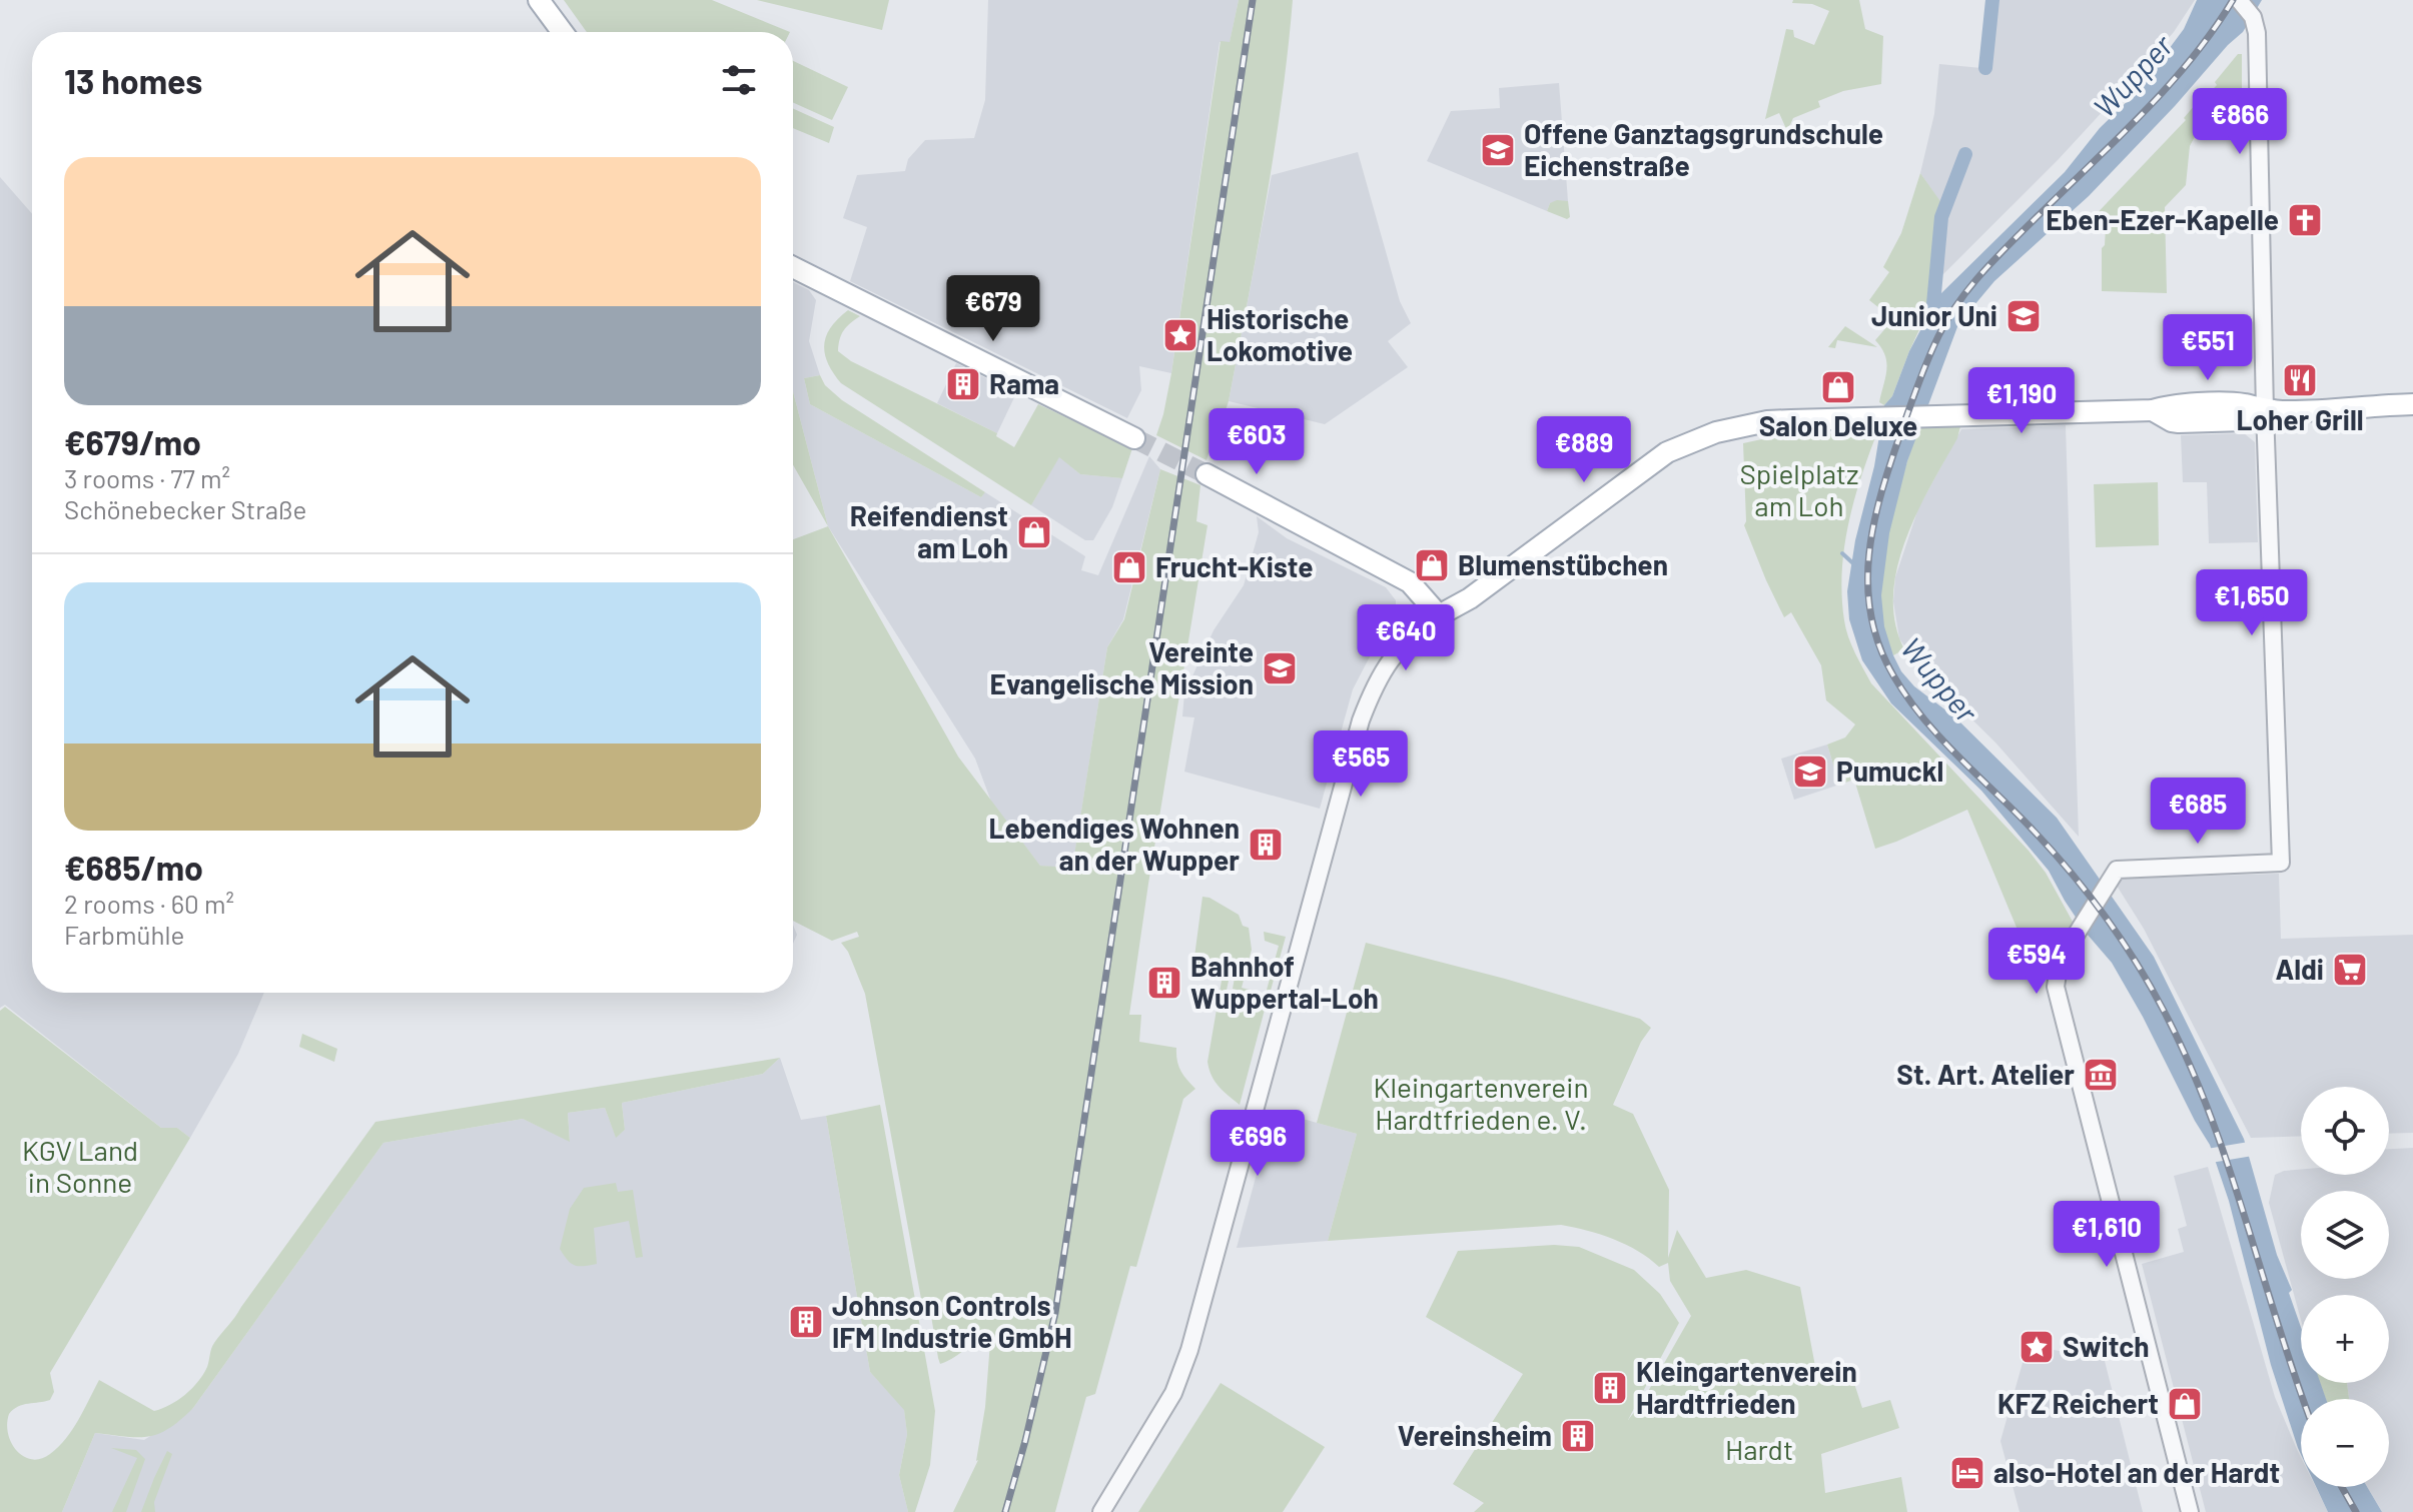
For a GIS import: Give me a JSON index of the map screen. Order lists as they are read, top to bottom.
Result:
{
  "water": ["Wupper"],
  "parks": [
    "Spielplatz am Loh",
    "Kleingartenverein Hardtfrieden e. V.",
    "KGV Land in Sonne",
    "Hardt"
  ],
  "places": {
    "school or university": [
      "Offene Ganztagsgrundschule Eichenstraße",
      "Junior Uni",
      "Vereinte Evangelische Mission",
      "Pumuckl"
    ],
    "church": ["Eben-Ezer-Kapelle"],
    "place": ["Historische Lokomotive", "Switch"],
    "restaurant": ["Loher Grill"],
    "building": [
      "Rama",
      "Lebendiges Wohnen an der Wupper",
      "Bahnhof Wuppertal-Loh",
      "Johnson Controls IFM Industrie GmbH",
      "Kleingartenverein Hardtfrieden",
      "Vereinsheim"
    ],
    "shop": [
      "Salon Deluxe",
      "Reifendienst am Loh",
      "Blumenstübchen",
      "Frucht-Kiste",
      "KFZ Reichert"
    ],
    "supermarket": ["Aldi"],
    "museum": ["St. Art. Atelier"],
    "hotel": ["also-Hotel an der Hardt"]
  },
  "page": {
    "heading": "13 homes",
    "price": [
      "€866",
      "€679",
      "€551",
      "€1,190",
      "€603",
      "€889",
      "€1,650",
      "€640",
      "€565",
      "€685",
      "€594",
      "€696",
      "€1,610"
    ],
    "list": [
      {
        "name": "€679/mo",
        "note": "3 rooms · 77 m² · Schönebecker Straße"
      },
      {
        "name": "€685/mo",
        "note": "2 rooms · 60 m² · Farbmühle"
      }
    ],
    "map_buttons": ["+", "−"]
  }
}
